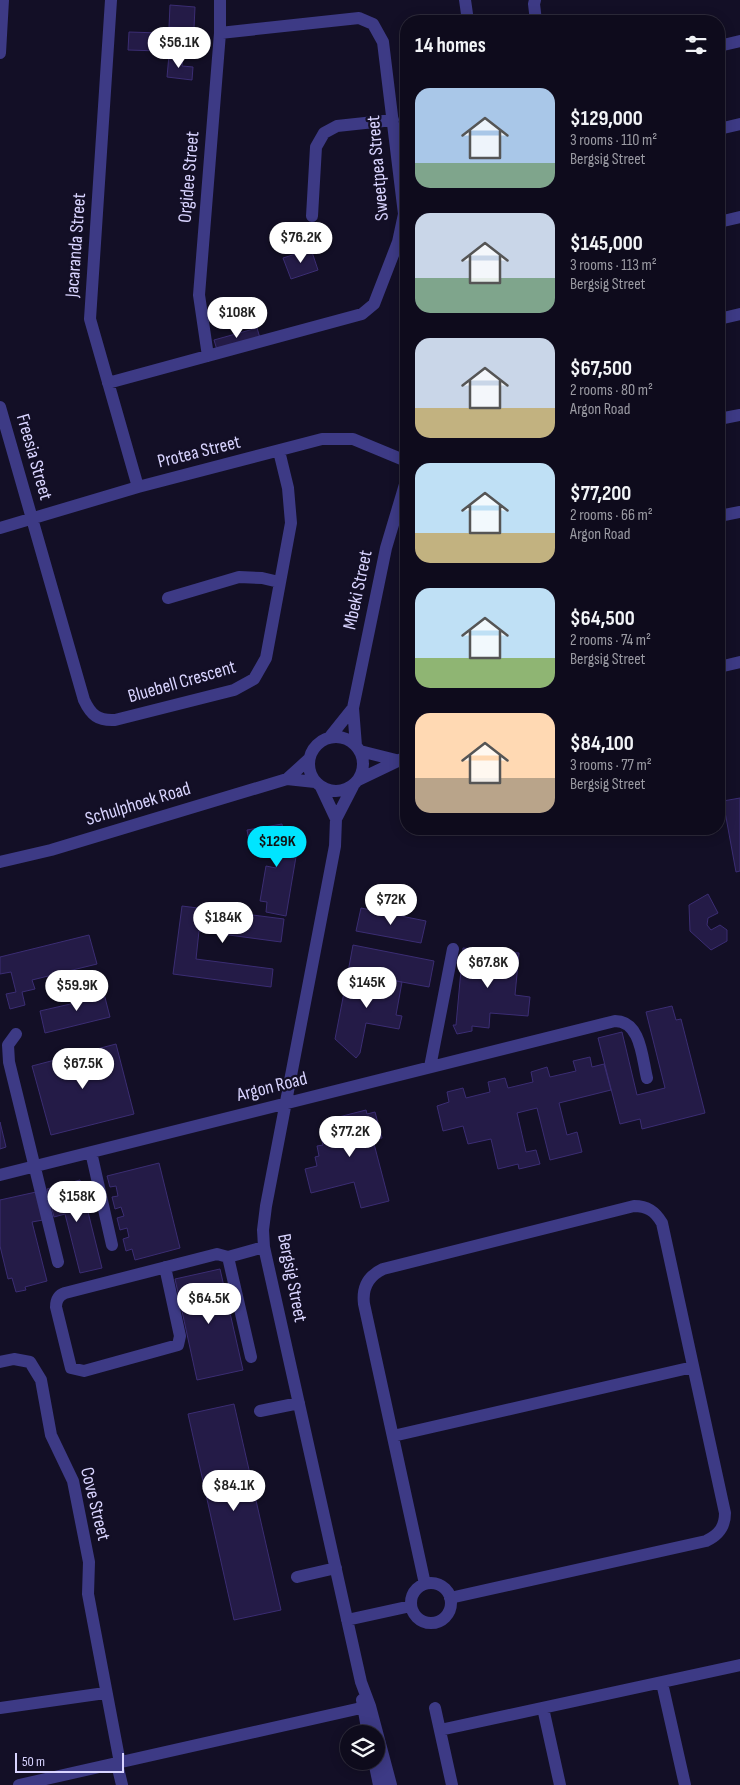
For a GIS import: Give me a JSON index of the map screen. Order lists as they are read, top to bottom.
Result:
{
  "streets": {
    "street": [
      "Sweetpea Street",
      "Orgidee Street",
      "Jacaranda Street",
      "Protea Street",
      "Freesia Street",
      "Mbeki Street",
      "Bluebell Crescent",
      "Schulphoek Road",
      "Argon Road",
      "Bergsig Street",
      "Cove Street"
    ]
  },
  "crossings": [
    ["Sweetpea Street", "Orgidee Street"],
    ["Sweetpea Street", "Jacaranda Street"],
    ["Jacaranda Street", "Protea Street"],
    ["Protea Street", "Freesia Street"],
    ["Protea Street", "Bluebell Crescent"],
    ["Freesia Street", "Bluebell Crescent"],
    ["Mbeki Street", "Schulphoek Road"],
    ["Mbeki Street", "Bergsig Street"],
    ["Schulphoek Road", "Bergsig Street"],
    ["Argon Road", "Bergsig Street"]
  ],
  "scale_bar": "50 m",
  "page": {
    "heading": "14 homes",
    "price": [
      "$56.1K",
      "$76.2K",
      "$108K",
      "$129K",
      "$72K",
      "$184K",
      "$67.8K",
      "$145K",
      "$59.9K",
      "$67.5K",
      "$77.2K",
      "$158K",
      "$64.5K",
      "$84.1K"
    ],
    "list": [
      {
        "name": "$129,000",
        "note": "3 rooms · 110 m² · Bergsig Street"
      },
      {
        "name": "$145,000",
        "note": "3 rooms · 113 m² · Bergsig Street"
      },
      {
        "name": "$67,500",
        "note": "2 rooms · 80 m² · Argon Road"
      },
      {
        "name": "$77,200",
        "note": "2 rooms · 66 m² · Argon Road"
      },
      {
        "name": "$64,500",
        "note": "2 rooms · 74 m² · Bergsig Street"
      },
      {
        "name": "$84,100",
        "note": "3 rooms · 77 m² · Bergsig Street"
      }
    ],
    "scale": "50 m"
  }
}
